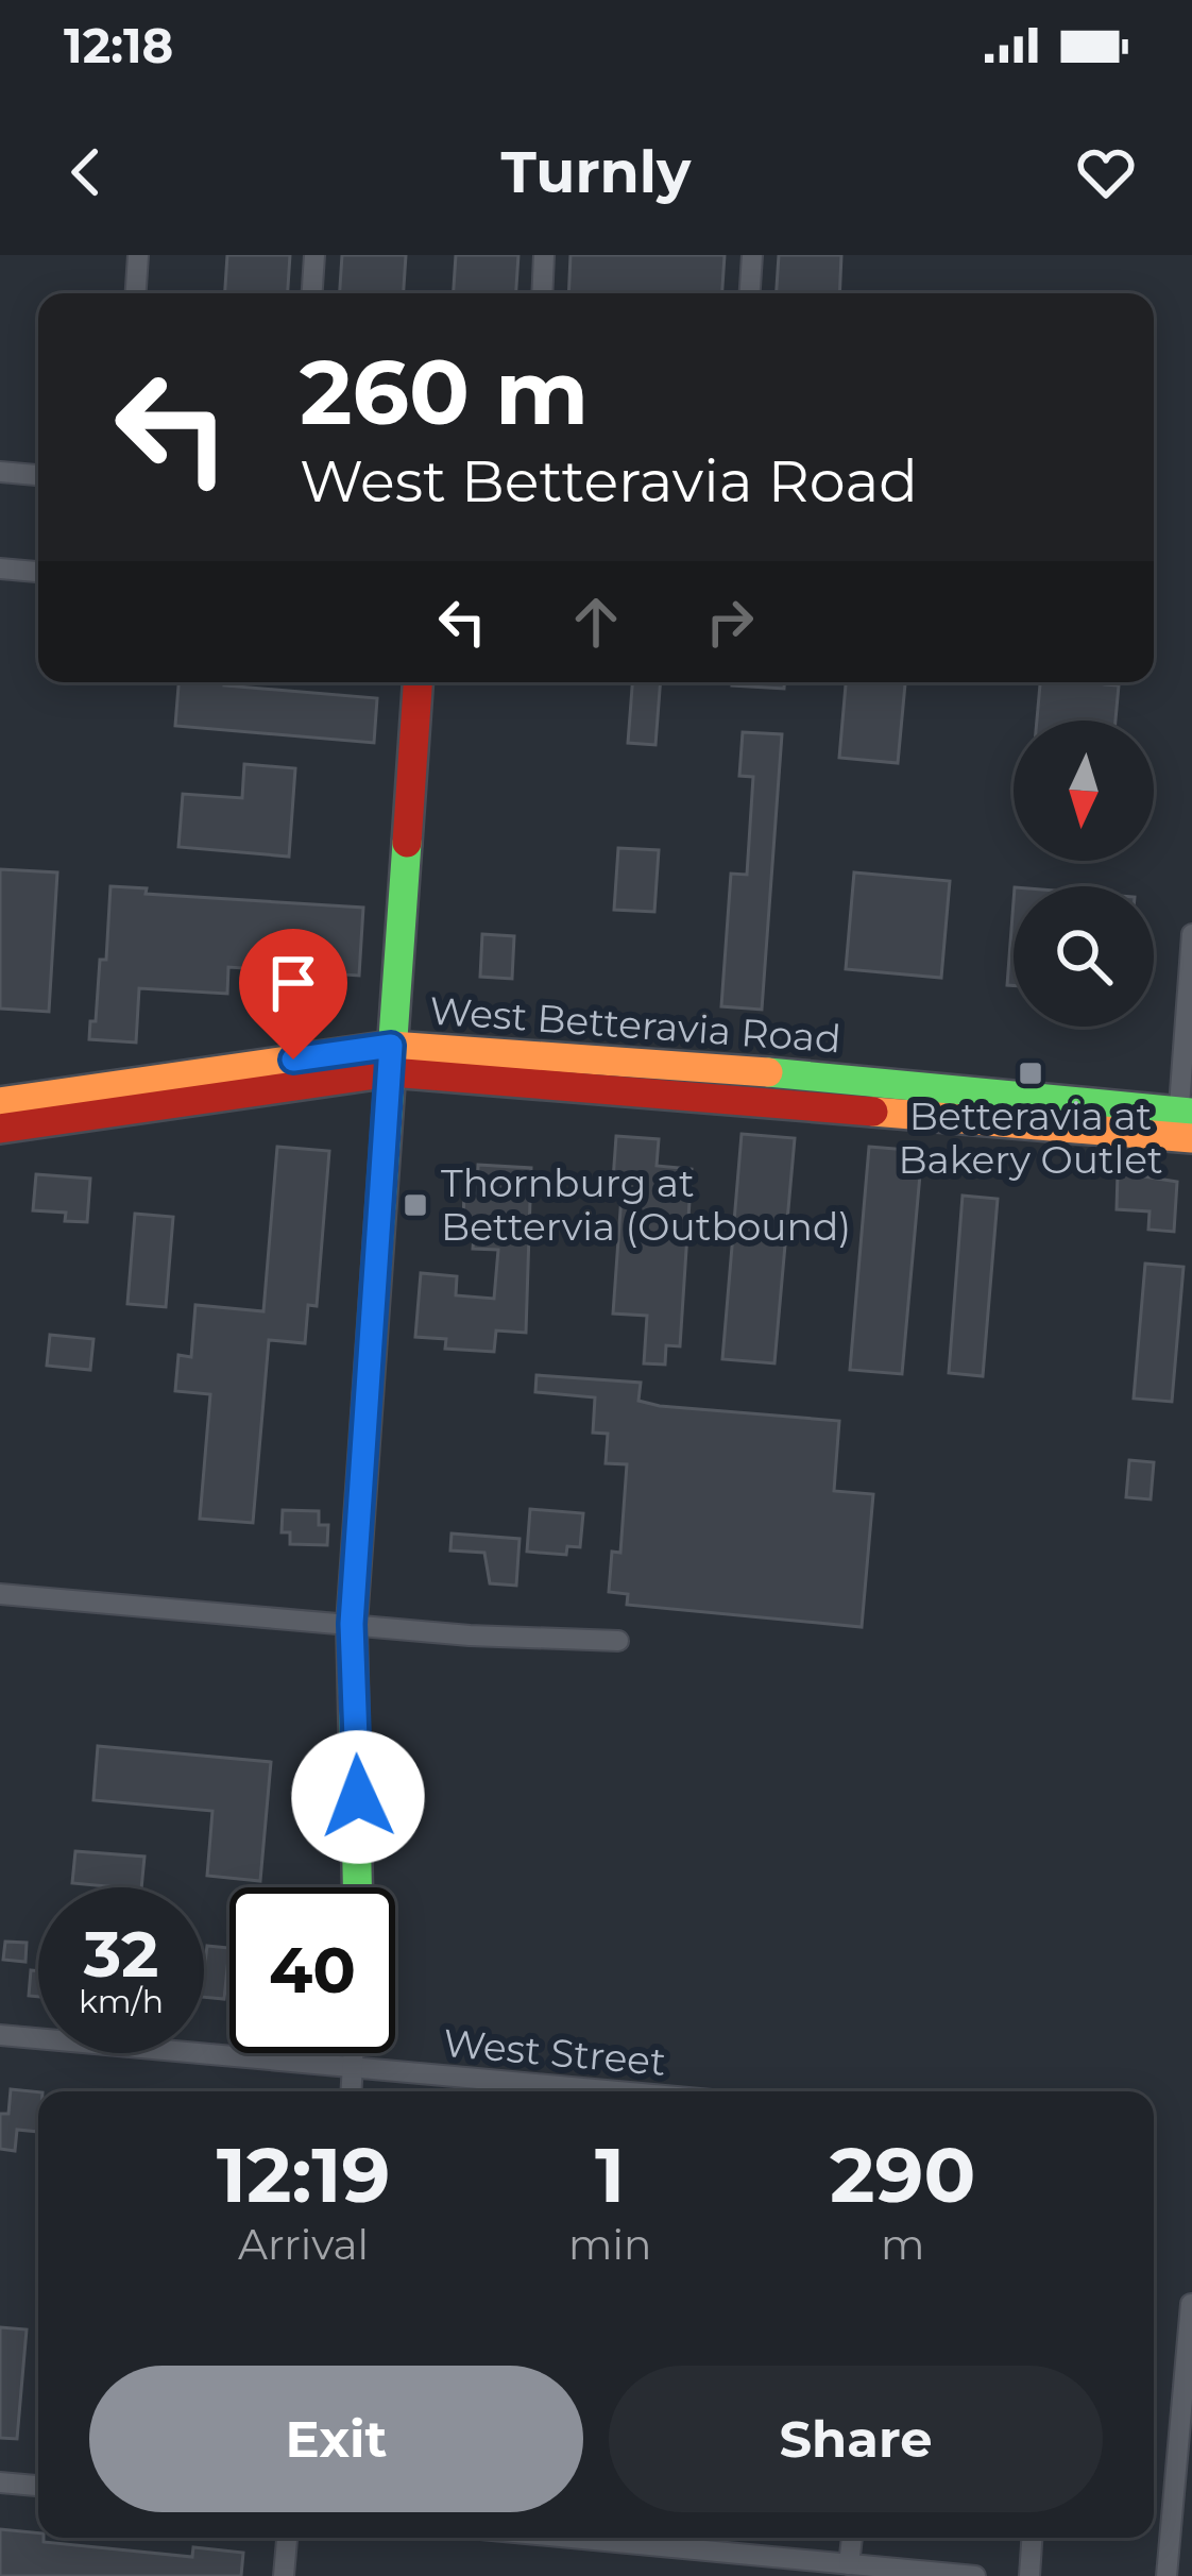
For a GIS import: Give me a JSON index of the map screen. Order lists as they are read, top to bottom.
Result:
{
  "streets": {
    "main road": ["West Betteravia Road"],
    "street": ["West Street"]
  },
  "places": {
    "transit": ["Betteravia at Bakery Outlet", "Thornburg at Bettervia (Outbound)"]
  },
  "north": "bottom",
  "page": {
    "status": "12:18",
    "header": "Turnly",
    "turn": ["260 m", "West Betteravia Road"],
    "speed": "32 km/h",
    "limit": "40",
    "eta": [
      "12:19",
      "Arrival",
      "1",
      "min",
      "290",
      "m"
    ],
    "buttons": ["Exit", "Share"]
  }
}
